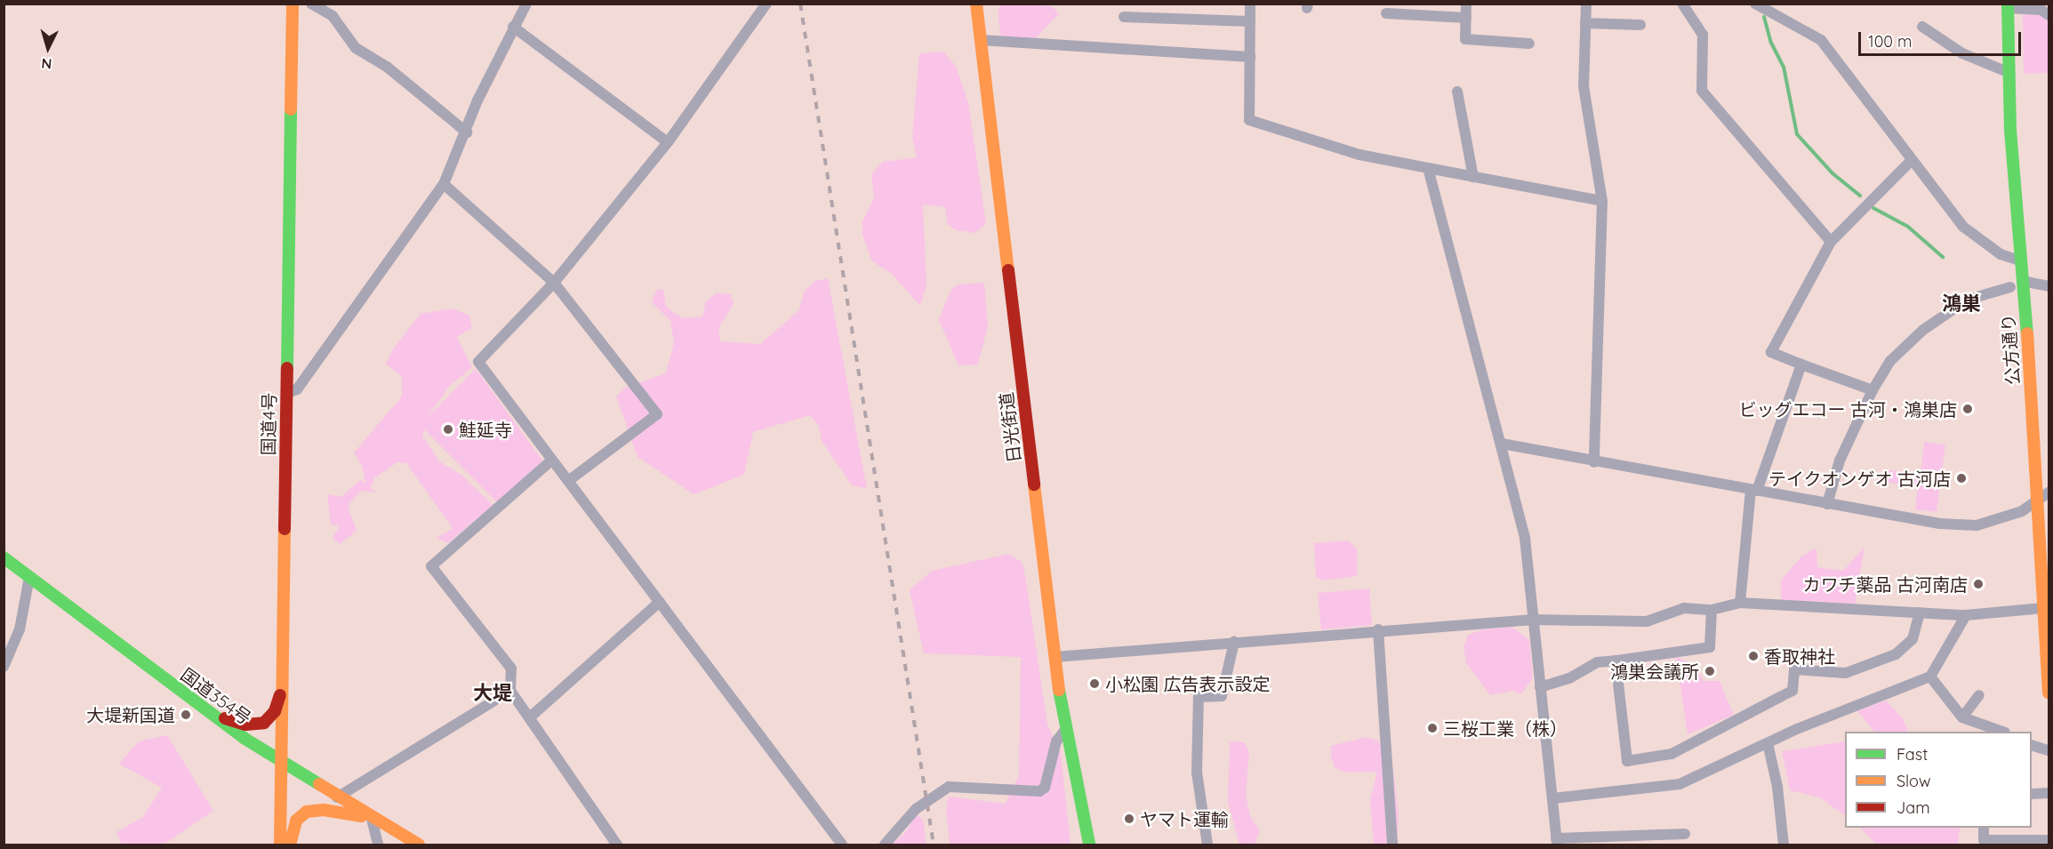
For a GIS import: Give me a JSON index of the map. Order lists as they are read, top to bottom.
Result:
{
  "streets": {
    "main road": [
      "公方通り",
      "国道4号",
      "日光街道",
      "国道354号"
    ]
  },
  "crossings": [
    ["国道4号", "国道354号"]
  ],
  "districts": ["鴻巣", "大堤"],
  "places": [
    "ビッグエコー 古河・鴻巣店",
    "鮭延寺",
    "テイクオンゲオ 古河店",
    "カワチ薬品 古河南店",
    "香取神社",
    "鴻巣会議所",
    "小松園 広告表示設定",
    "大堤新国道",
    "三桜工業（株）",
    "ヤマト運輸"
  ],
  "legend": ["Fast", "Slow", "Jam"],
  "scale_bar": "100 m",
  "north": "bottom"
}
